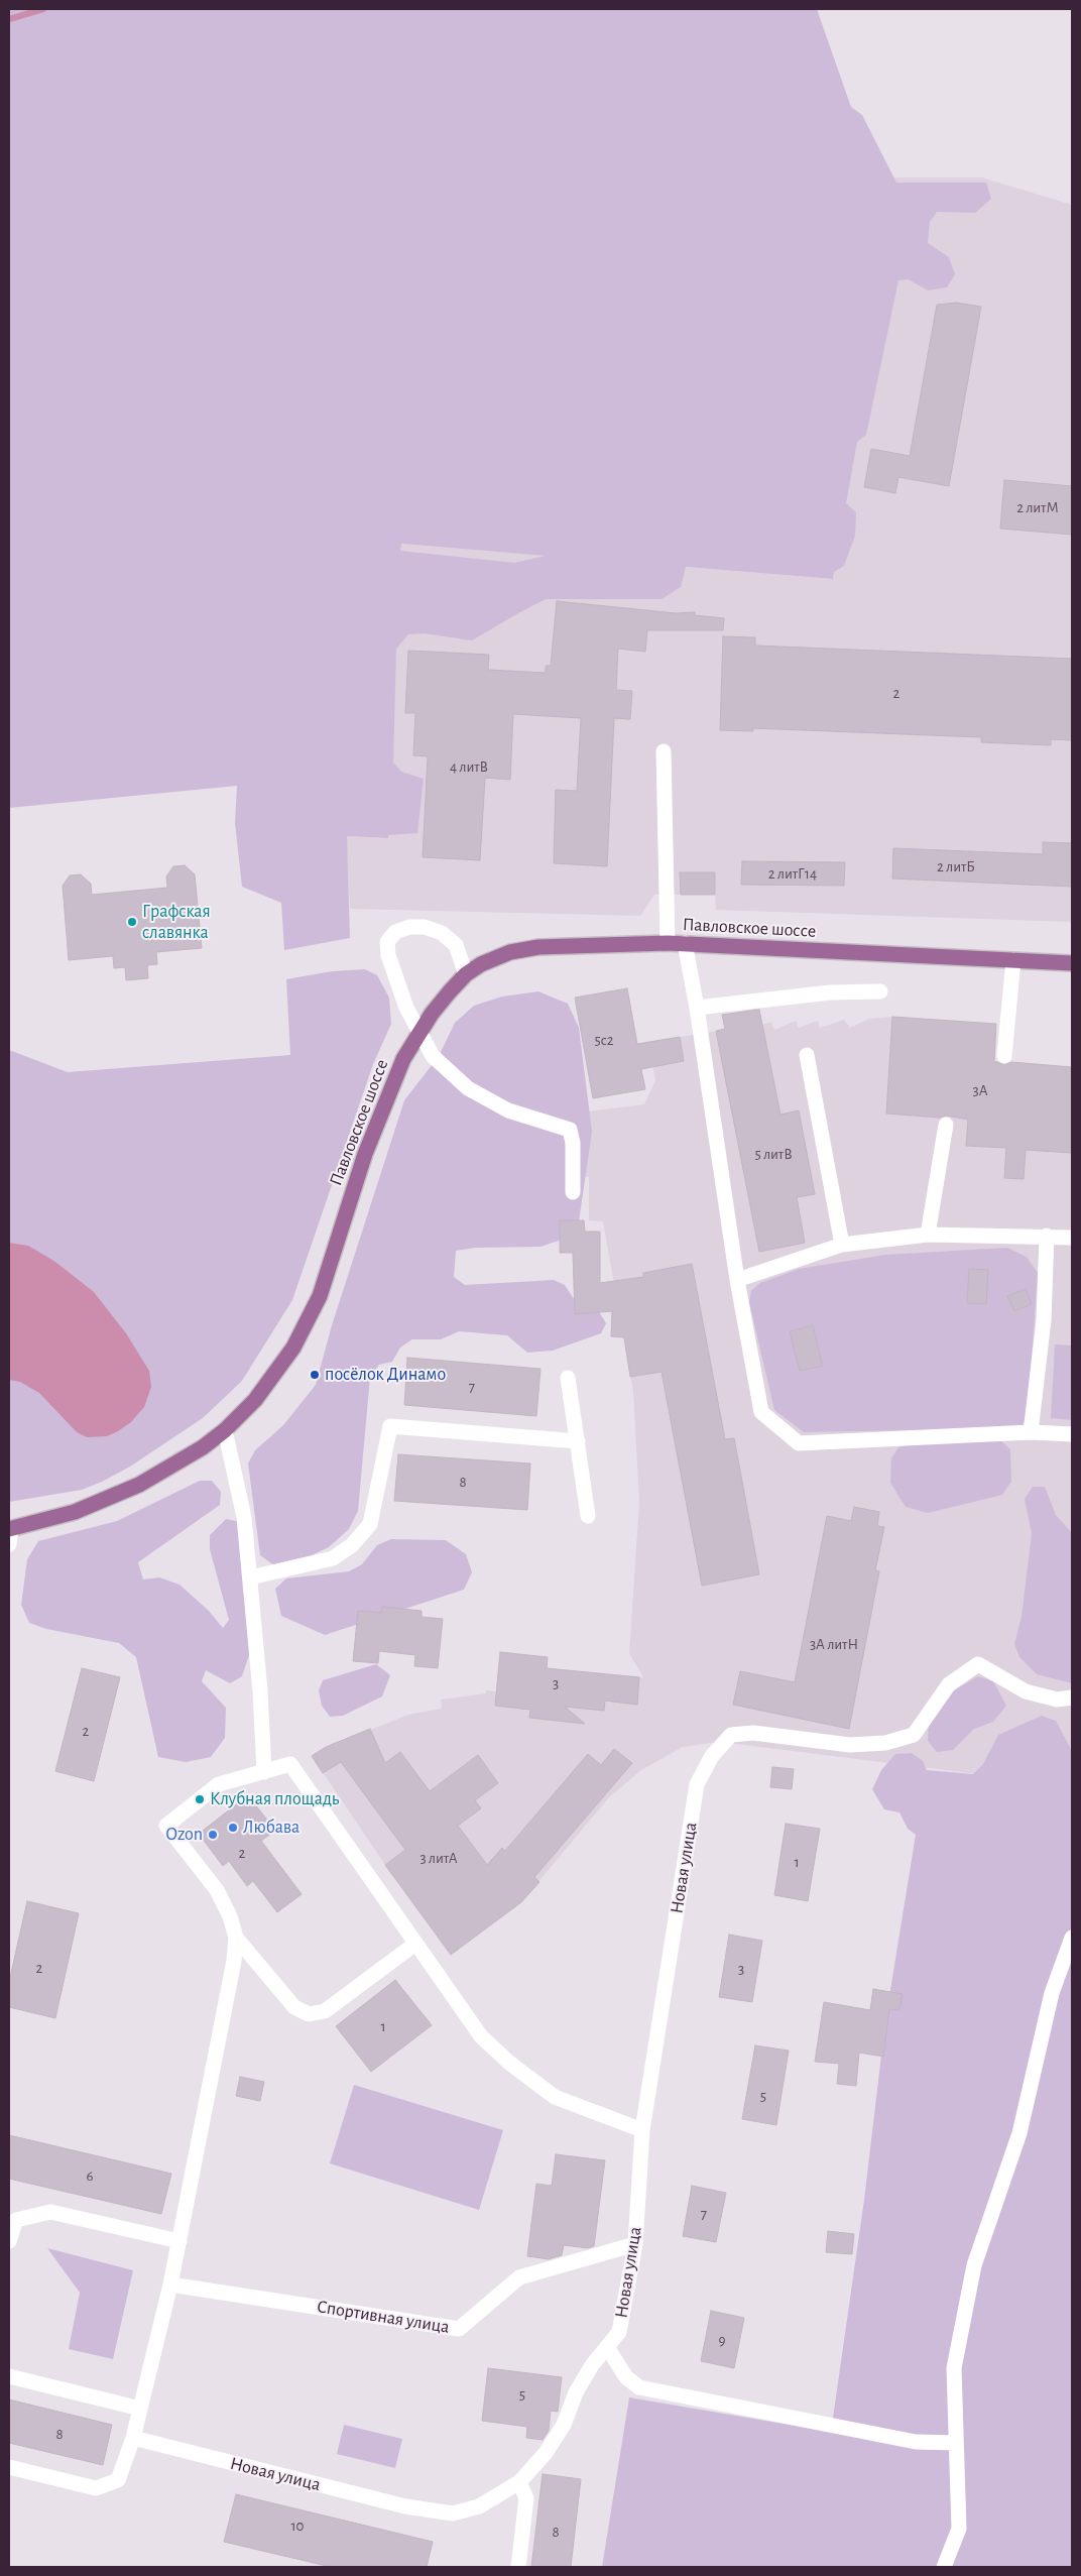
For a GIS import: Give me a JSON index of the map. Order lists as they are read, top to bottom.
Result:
{
  "streets": {
    "main road": ["Павловское шоссе"],
    "street": ["Новая улица", "Спортивная улица"]
  },
  "crossings": [
    ["Новая улица", "Спортивная улица"]
  ],
  "places": [
    "Графская славянка",
    "посёлок Динамо",
    "Клубная площадь",
    "Любава",
    "Ozon"
  ],
  "house_numbers": [
    "2 литМ",
    "2",
    "4 литВ",
    "2 литБ",
    "2 литГ14",
    "5с2",
    "3А",
    "5 литВ",
    "7",
    "8",
    "3А литН",
    "3",
    "2",
    "2",
    "3 литА",
    "1",
    "2",
    "3",
    "1",
    "5",
    "6",
    "7",
    "9",
    "5",
    "8",
    "10",
    "8"
  ]
}
